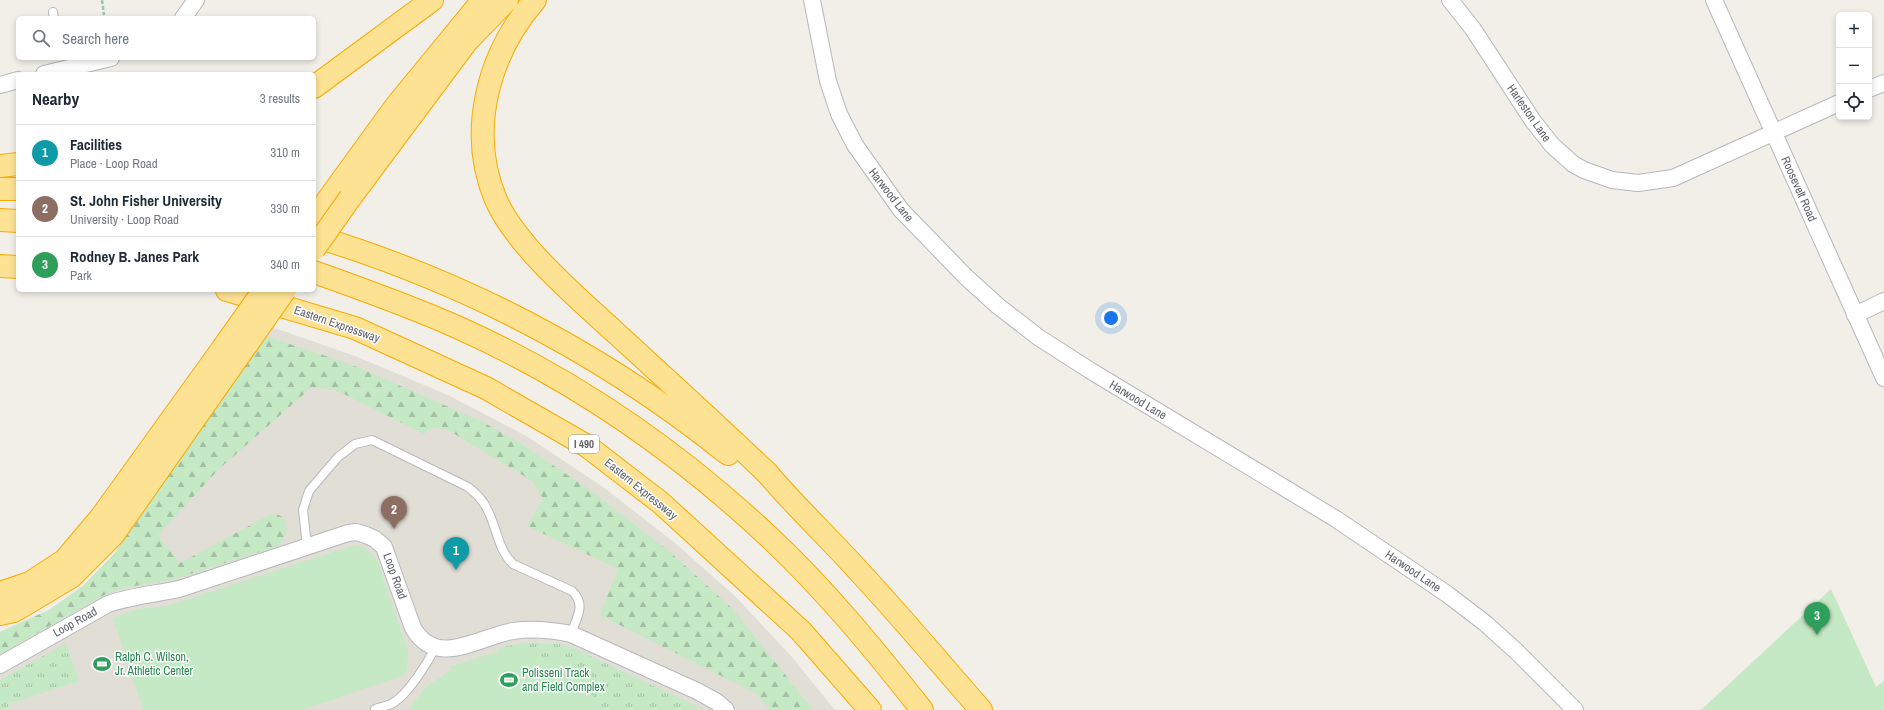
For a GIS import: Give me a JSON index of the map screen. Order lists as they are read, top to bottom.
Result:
{
  "streets": {
    "highway": ["Eastern Expressway", "I 490"],
    "street": [
      "Harleston Lane",
      "Roosevelt Road",
      "Harwood Lane",
      "Loop Road"
    ]
  },
  "crossings": [
    ["Harleston Lane", "Roosevelt Road"]
  ],
  "places": {
    "sports": ["Ralph C. Wilson, Jr. Athletic Center", "Polisseni Track and Field Complex"]
  },
  "page": {
    "map_buttons": ["+", "−"],
    "search": "Search here",
    "heading": ["Nearby", "3 results"],
    "list": [
      {
        "mark": "1",
        "name": "Facilities",
        "note": "Place · Loop Road",
        "value": "310 m"
      },
      {
        "mark": "2",
        "name": "St. John Fisher University",
        "note": "University · Loop Road",
        "value": "330 m"
      },
      {
        "mark": "3",
        "name": "Rodney B. Janes Park",
        "note": "Park",
        "value": "340 m"
      }
    ],
    "pins": ["2", "1", "3"]
  }
}
